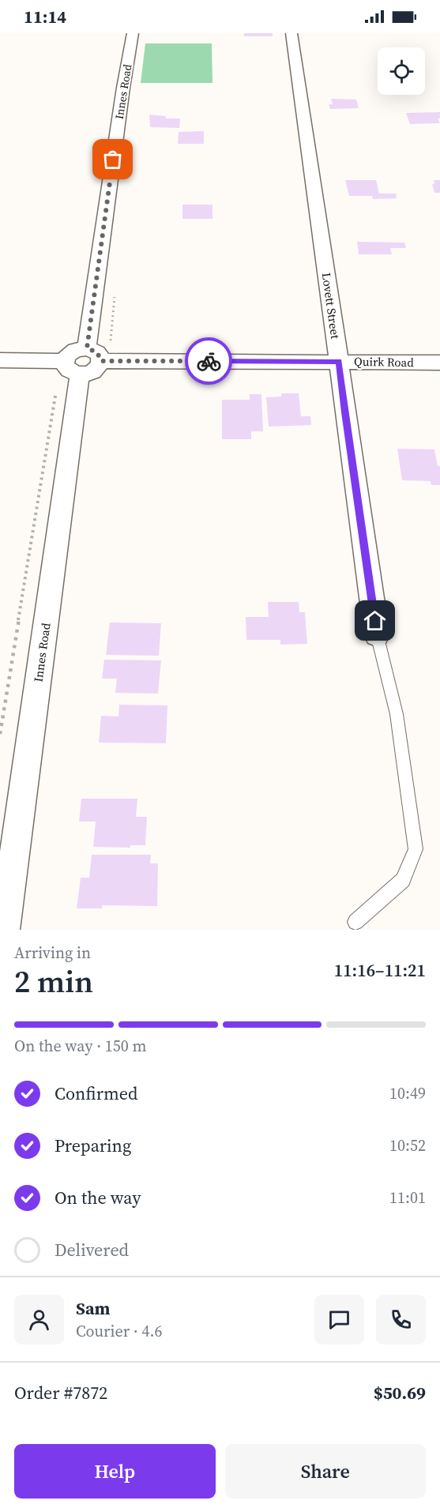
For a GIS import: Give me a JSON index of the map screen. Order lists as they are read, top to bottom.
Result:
{
  "streets": {
    "street": ["Innes Road", "Lovett Street", "Quirk Road"]
  },
  "crossings": [
    ["Innes Road", "Quirk Road"],
    ["Lovett Street", "Quirk Road"]
  ],
  "page": {
    "status": "11:14",
    "heading": ["2 min", "Arriving in", "11:16–11:21"],
    "panel": [
      "Sam",
      "Courier · 4.6",
      "Order #7872",
      "$50.69"
    ],
    "bar": "On the way · 150 m",
    "list": [
      ["Confirmed", "10:49"],
      ["Preparing", "10:52"],
      ["On the way", "11:01"],
      "Delivered"
    ],
    "buttons": ["Help", "Share"]
  }
}
